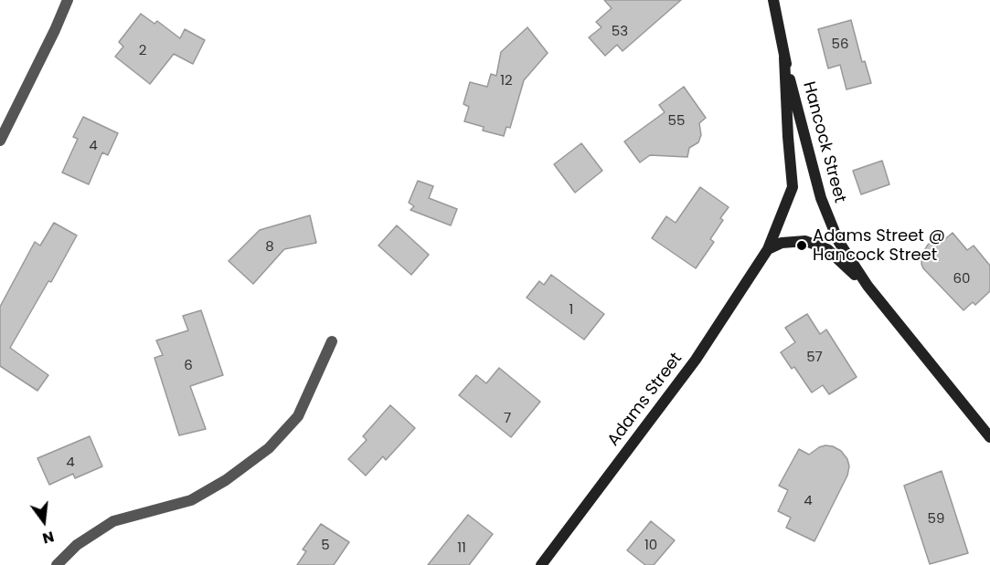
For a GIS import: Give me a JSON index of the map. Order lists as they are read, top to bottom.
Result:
{
  "streets": {
    "main road": ["Hancock Street", "Adams Street"]
  },
  "crossings": [
    ["Hancock Street", "Adams Street"]
  ],
  "places": ["Adams Street @ Hancock Street"],
  "house_numbers": [
    "53",
    "56",
    "2",
    "12",
    "55",
    "4",
    "8",
    "60",
    "1",
    "57",
    "6",
    "7",
    "4",
    "4",
    "59",
    "5",
    "10",
    "11"
  ],
  "north": "bottom"
}
